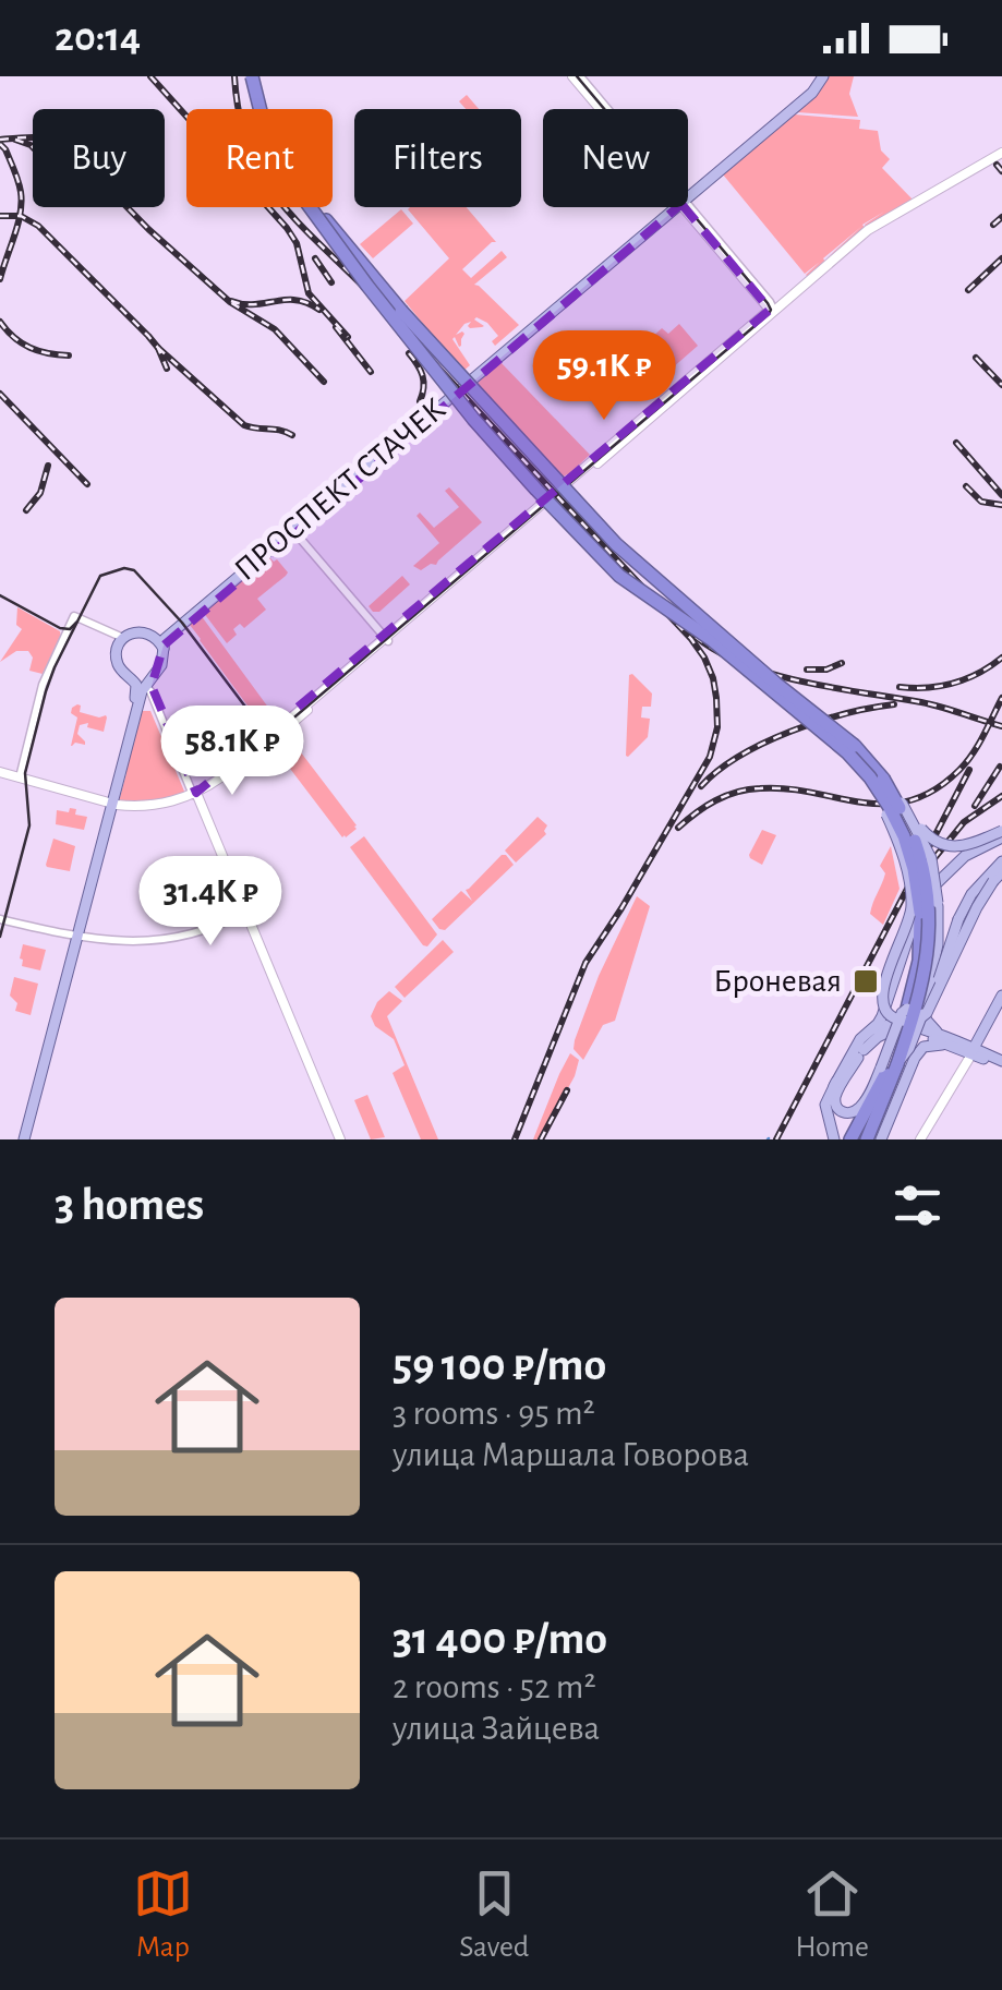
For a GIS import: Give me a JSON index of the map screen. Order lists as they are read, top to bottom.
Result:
{
  "streets": {
    "main road": ["ПРОСПЕКТ СТАЧЕК"]
  },
  "places": {
    "transit": ["Броневая"]
  },
  "page": {
    "status": "20:14",
    "chip": [
      "Buy",
      "Rent",
      "Filters",
      "New"
    ],
    "price": ["59.1K ₽", "58.1K ₽", "31.4K ₽"],
    "heading": "3 homes",
    "list": [
      {
        "name": "59 100 ₽/mo",
        "note": "3 rooms · 95 m² · улица Маршала Говорова"
      },
      {
        "name": "31 400 ₽/mo",
        "note": "2 rooms · 52 m² · улица Зайцева"
      }
    ],
    "tabs": ["Map", "Saved", "Home"]
  }
}
